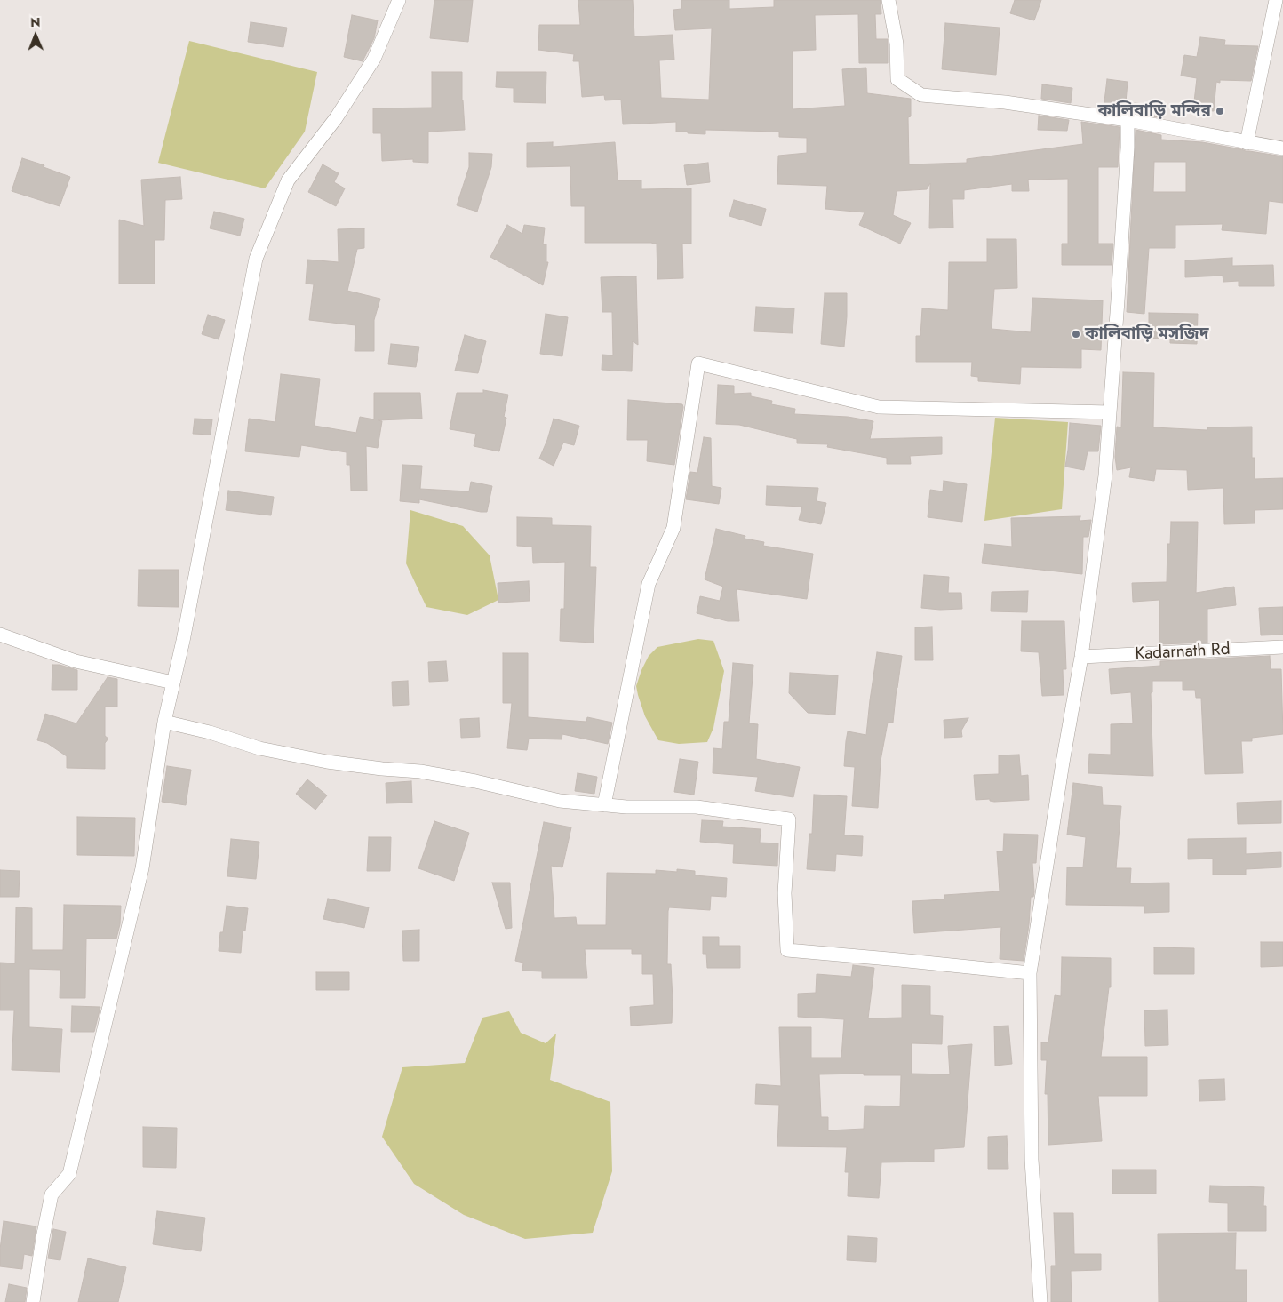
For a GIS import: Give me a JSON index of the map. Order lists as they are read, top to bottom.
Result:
{
  "streets": {
    "street": ["Kadarnath Rd"]
  },
  "places": ["কালিবাড়ি মন্দির", "কালিবাড়ি মসজিদ"],
  "north": "top"
}
